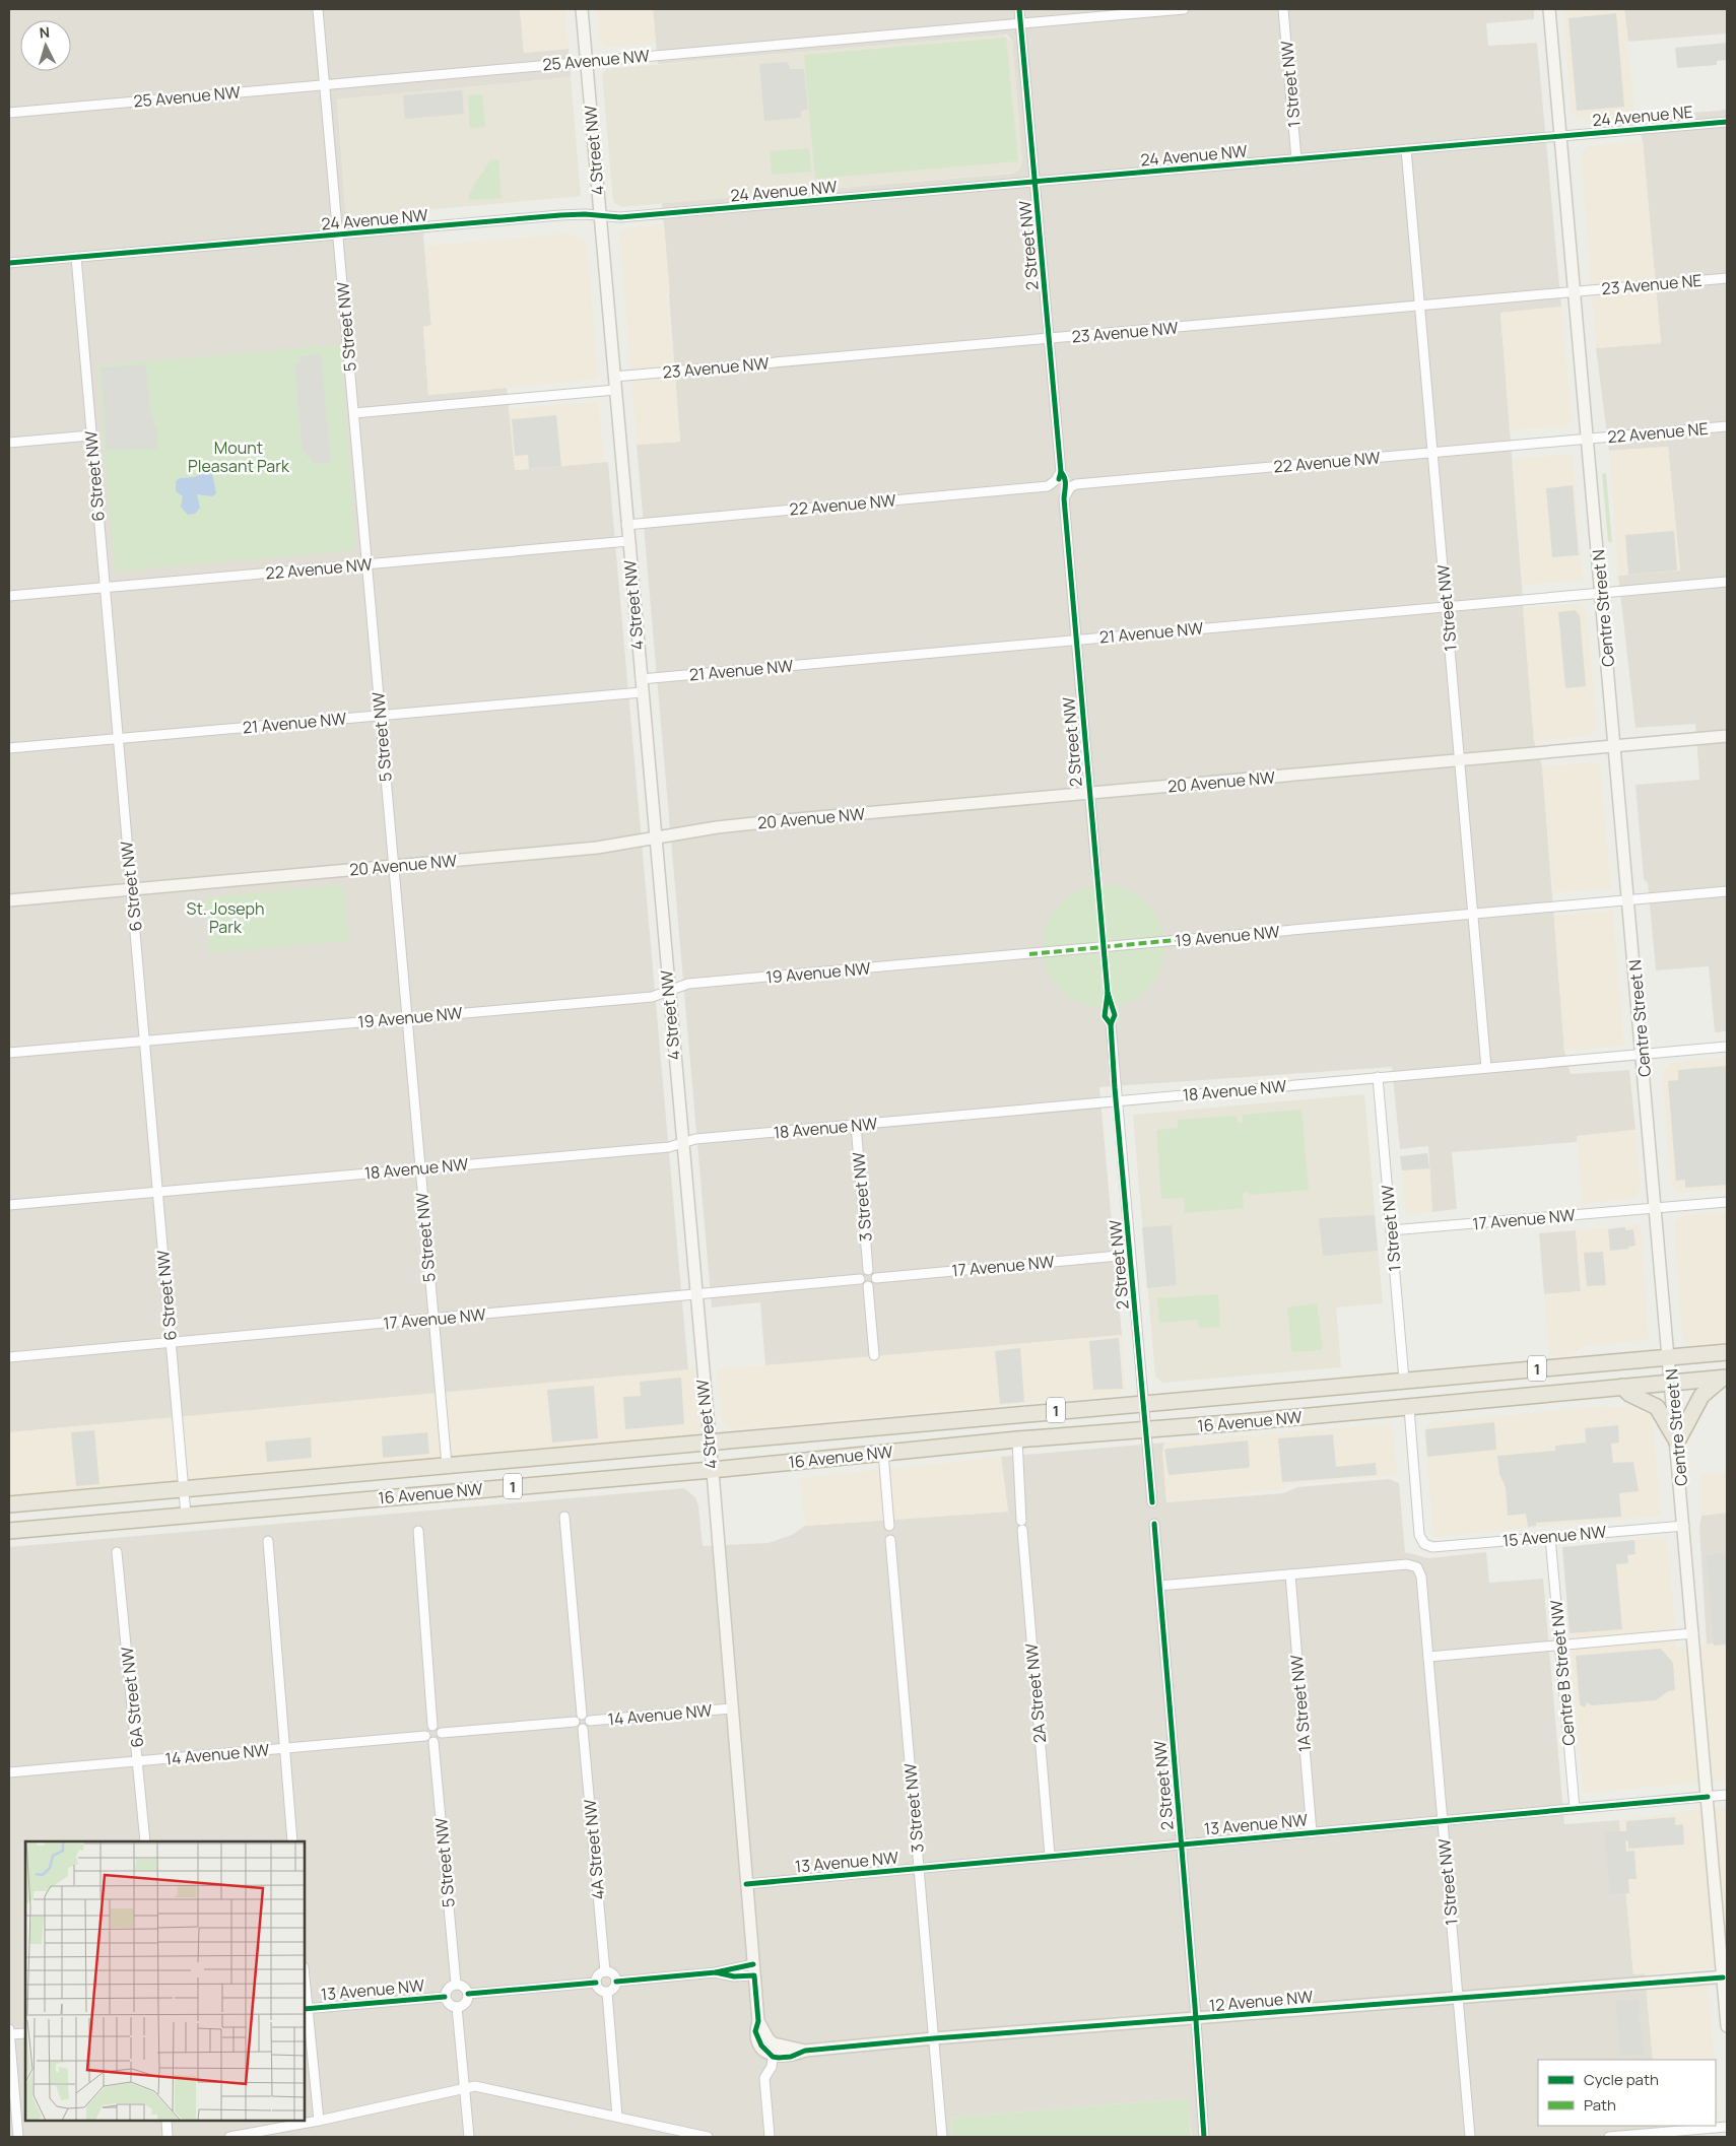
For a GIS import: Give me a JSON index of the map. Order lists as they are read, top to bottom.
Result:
{
  "streets": {
    "highway": ["1", "16 Avenue NW"],
    "main road": [
      "4 Street NW",
      "Centre Street N",
      "20 Avenue NW",
      "12 Avenue NW"
    ],
    "street": [
      "25 Avenue NW",
      "1 Street NW",
      "24 Avenue NE",
      "24 Avenue NW",
      "2 Street NW",
      "23 Avenue NE",
      "5 Street NW",
      "23 Avenue NW",
      "22 Avenue NE",
      "22 Avenue NW",
      "6 Street NW",
      "21 Avenue NW",
      "19 Avenue NW",
      "18 Avenue NW",
      "3 Street NW",
      "17 Avenue NW",
      "15 Avenue NW",
      "Centre B Street NW",
      "2A Street NW",
      "6A Street NW",
      "1A Street NW",
      "14 Avenue NW",
      "13 Avenue NW",
      "4A Street NW"
    ]
  },
  "crossings": [
    ["25 Avenue NW", "4 Street NW"],
    ["25 Avenue NW", "2 Street NW"],
    ["25 Avenue NW", "5 Street NW"],
    ["1 Street NW", "24 Avenue NW"],
    ["1 Street NW", "23 Avenue NW"],
    ["1 Street NW", "22 Avenue NW"],
    ["1 Street NW", "21 Avenue NW"],
    ["1 Street NW", "20 Avenue NW"],
    ["1 Street NW", "19 Avenue NW"],
    ["1 Street NW", "18 Avenue NW"],
    ["1 Street NW", "17 Avenue NW"],
    ["1 Street NW", "16 Avenue NW"],
    ["1 Street NW", "1A Street NW"],
    ["1 Street NW", "13 Avenue NW"],
    ["1 Street NW", "12 Avenue NW"],
    ["24 Avenue NE", "24 Avenue NW"],
    ["24 Avenue NE", "Centre Street N"],
    ["4 Street NW", "24 Avenue NW"],
    ["4 Street NW", "23 Avenue NW"],
    ["4 Street NW", "22 Avenue NW"],
    ["4 Street NW", "21 Avenue NW"],
    ["4 Street NW", "20 Avenue NW"],
    ["4 Street NW", "19 Avenue NW"],
    ["4 Street NW", "18 Avenue NW"],
    ["4 Street NW", "17 Avenue NW"],
    ["4 Street NW", "16 Avenue NW"],
    ["4 Street NW", "14 Avenue NW"],
    ["4 Street NW", "13 Avenue NW"],
    ["4 Street NW", "12 Avenue NW"],
    ["24 Avenue NW", "2 Street NW"],
    ["24 Avenue NW", "5 Street NW"],
    ["24 Avenue NW", "6 Street NW"],
    ["24 Avenue NW", "Centre Street N"],
    ["2 Street NW", "23 Avenue NW"],
    ["2 Street NW", "22 Avenue NW"],
    ["2 Street NW", "21 Avenue NW"],
    ["2 Street NW", "20 Avenue NW"],
    ["2 Street NW", "18 Avenue NW"],
    ["2 Street NW", "17 Avenue NW"],
    ["2 Street NW", "16 Avenue NW"],
    ["2 Street NW", "13 Avenue NW"],
    ["2 Street NW", "12 Avenue NW"],
    ["23 Avenue NE", "23 Avenue NW"],
    ["23 Avenue NE", "Centre Street N"],
    ["5 Street NW", "22 Avenue NW"],
    ["5 Street NW", "21 Avenue NW"],
    ["5 Street NW", "20 Avenue NW"],
    ["5 Street NW", "19 Avenue NW"],
    ["5 Street NW", "18 Avenue NW"],
    ["5 Street NW", "17 Avenue NW"],
    ["5 Street NW", "16 Avenue NW"],
    ["5 Street NW", "14 Avenue NW"],
    ["5 Street NW", "13 Avenue NW"],
    ["23 Avenue NW", "Centre Street N"],
    ["22 Avenue NE", "22 Avenue NW"],
    ["22 Avenue NE", "Centre Street N"],
    ["22 Avenue NW", "6 Street NW"],
    ["22 Avenue NW", "Centre Street N"],
    ["6 Street NW", "21 Avenue NW"],
    ["6 Street NW", "20 Avenue NW"],
    ["6 Street NW", "19 Avenue NW"],
    ["6 Street NW", "18 Avenue NW"],
    ["6 Street NW", "17 Avenue NW"],
    ["6 Street NW", "16 Avenue NW"],
    ["Centre Street N", "21 Avenue NW"],
    ["Centre Street N", "20 Avenue NW"],
    ["Centre Street N", "19 Avenue NW"],
    ["Centre Street N", "18 Avenue NW"],
    ["Centre Street N", "17 Avenue NW"],
    ["Centre Street N", "1"],
    ["Centre Street N", "16 Avenue NW"],
    ["Centre Street N", "15 Avenue NW"],
    ["Centre Street N", "13 Avenue NW"],
    ["Centre Street N", "12 Avenue NW"],
    ["18 Avenue NW", "3 Street NW"],
    ["3 Street NW", "17 Avenue NW"],
    ["3 Street NW", "13 Avenue NW"],
    ["3 Street NW", "12 Avenue NW"],
    ["1", "16 Avenue NW"],
    ["16 Avenue NW", "15 Avenue NW"],
    ["16 Avenue NW", "2A Street NW"],
    ["15 Avenue NW", "Centre B Street NW"],
    ["Centre B Street NW", "13 Avenue NW"],
    ["2A Street NW", "13 Avenue NW"],
    ["6A Street NW", "14 Avenue NW"],
    ["1A Street NW", "13 Avenue NW"],
    ["14 Avenue NW", "4A Street NW"]
  ],
  "parks": ["Mount Pleasant Park", "St. Joseph Park"],
  "legend": ["Cycle path", "Path"],
  "north": "top"
}
